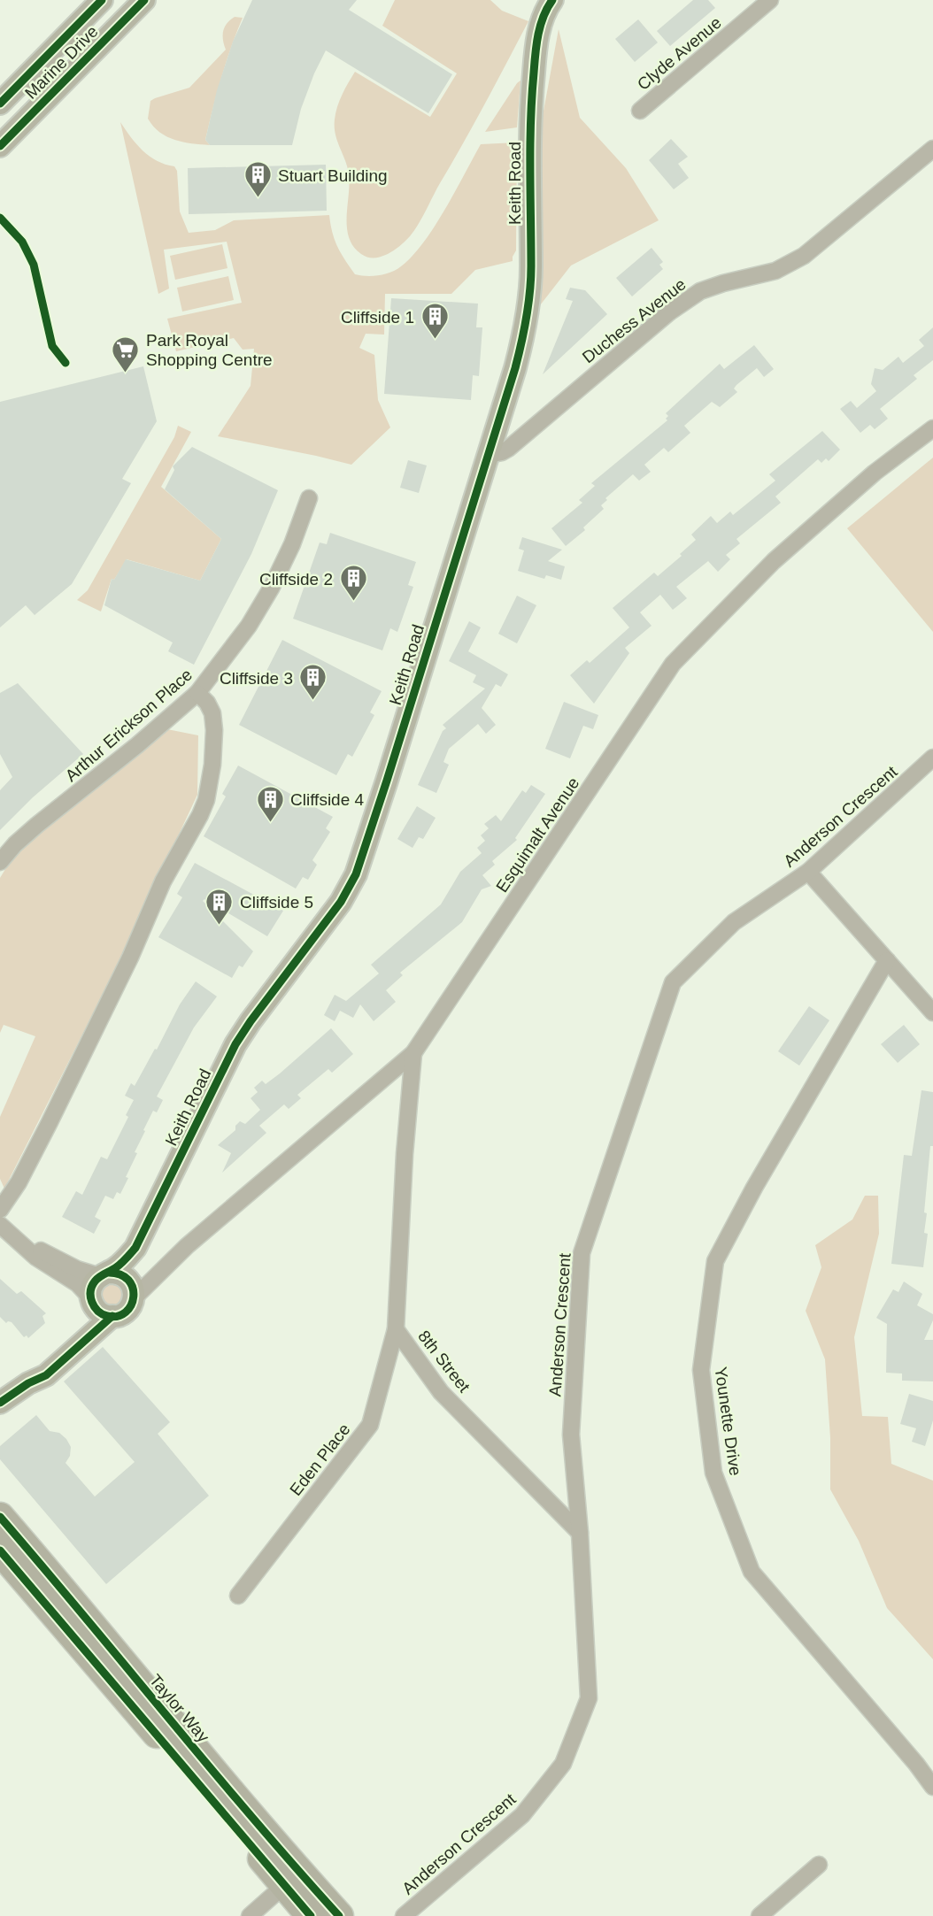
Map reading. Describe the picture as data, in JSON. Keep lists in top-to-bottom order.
{
  "streets": {
    "highway": ["Taylor Way"],
    "street": [
      "Clyde Avenue",
      "Marine Drive",
      "Keith Road",
      "Duchess Avenue",
      "Arthur Erickson Place",
      "Anderson Crescent",
      "Esquimalt Avenue",
      "8th Street",
      "Younette Drive",
      "Eden Place"
    ]
  },
  "crossings": [
    ["Keith Road", "Duchess Avenue"],
    ["Keith Road", "Esquimalt Avenue"],
    ["Anderson Crescent", "8th Street"],
    ["Esquimalt Avenue", "8th Street"],
    ["8th Street", "Eden Place"]
  ],
  "places": {
    "building": [
      "Stuart Building",
      "Cliffside 1",
      "Cliffside 2",
      "Cliffside 3",
      "Cliffside 4",
      "Cliffside 5"
    ],
    "supermarket": ["Park Royal Shopping Centre"]
  }
}
